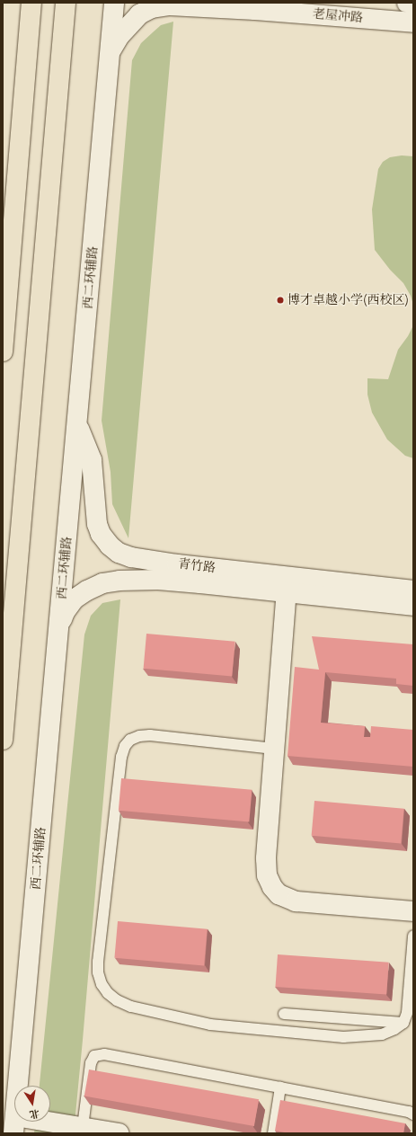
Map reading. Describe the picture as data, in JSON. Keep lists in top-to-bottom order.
{
  "streets": {
    "street": ["老屋冲路", "西二环辅路", "青竹路"]
  },
  "crossings": [
    ["老屋冲路", "西二环辅路"],
    ["西二环辅路", "青竹路"]
  ],
  "places": ["博才卓越小学(西校区)"],
  "north": "bottom"
}
